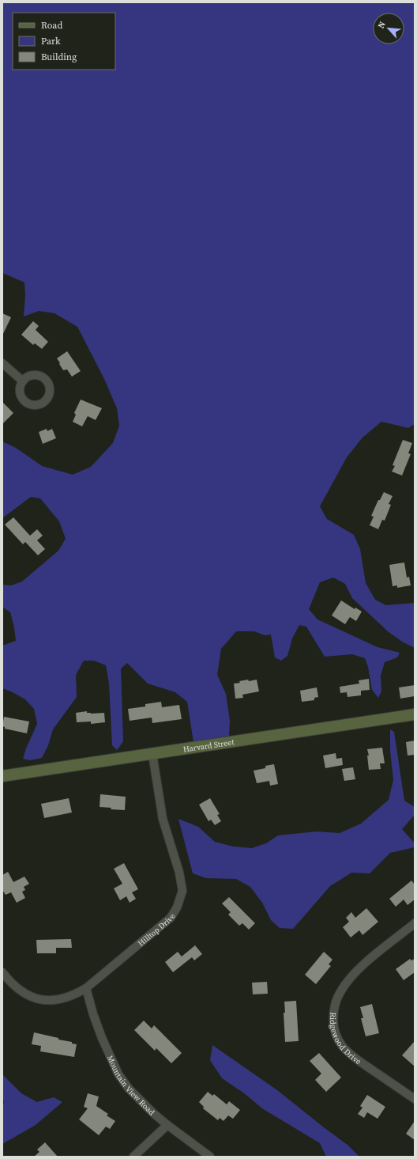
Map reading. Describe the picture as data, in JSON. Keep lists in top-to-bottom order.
{
  "streets": {
    "main road": ["Harvard Street"],
    "street": ["Hilltop Drive", "Ridgewood Drive", "Mountain View Road"]
  },
  "crossings": [
    ["Harvard Street", "Hilltop Drive"],
    ["Hilltop Drive", "Mountain View Road"]
  ],
  "legend": ["Road", "Park", "Building"],
  "north": "top left"
}
